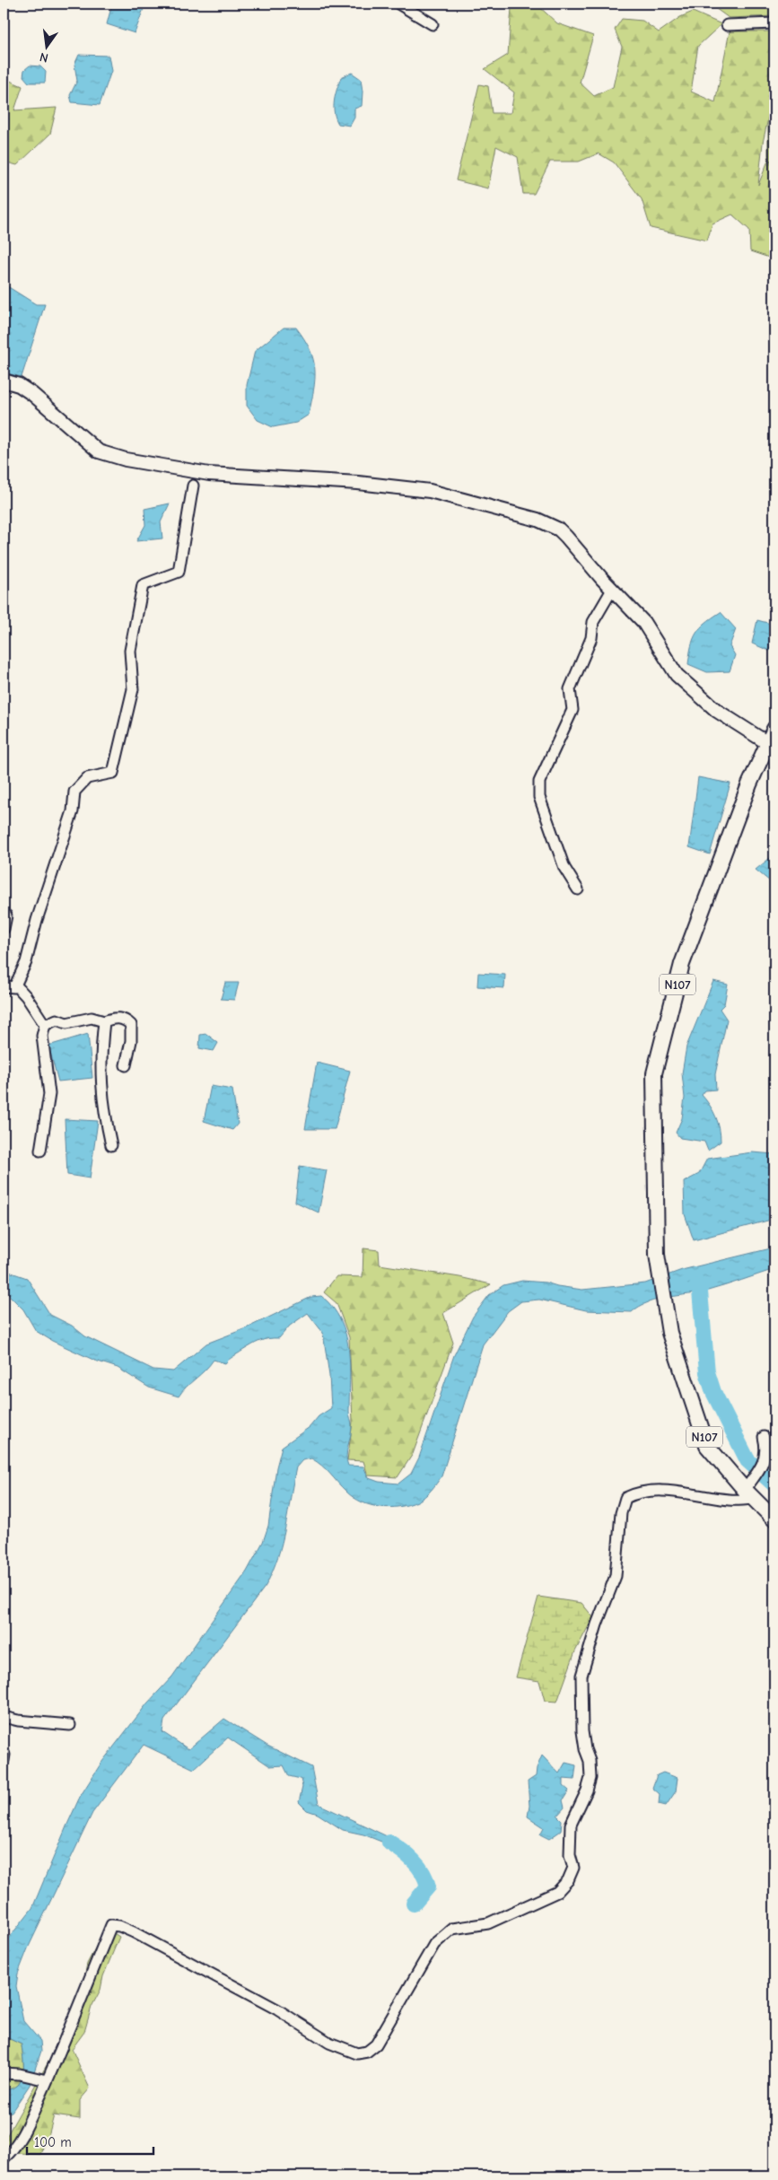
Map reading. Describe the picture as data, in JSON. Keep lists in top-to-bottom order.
{
  "streets": {
    "highway": ["N107"]
  },
  "scale_bar": "100 m",
  "north": "bottom"
}
